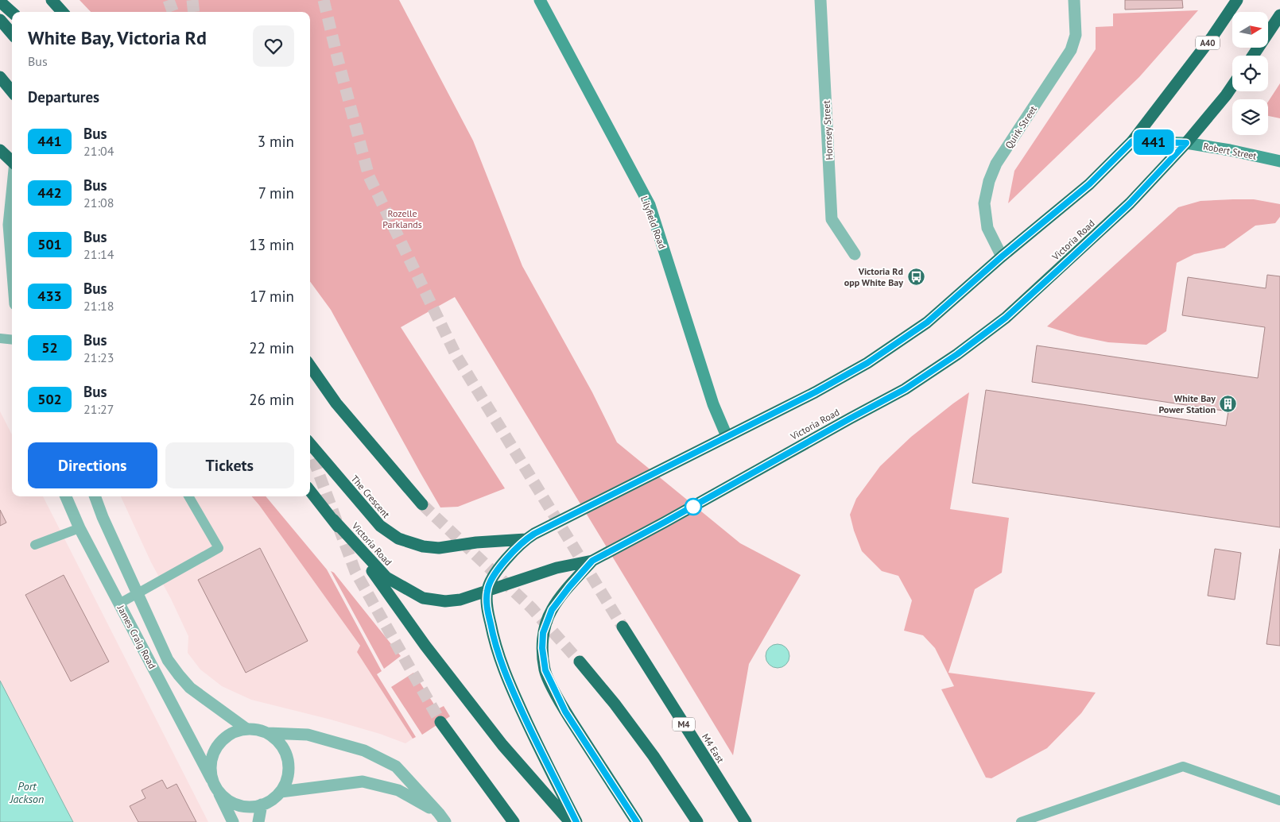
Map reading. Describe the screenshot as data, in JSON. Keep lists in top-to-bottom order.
{
  "streets": {
    "highway": [
      "A40",
      "Victoria Road",
      "The Crescent",
      "M4",
      "M4 East"
    ],
    "main road": ["Robert Street", "Lilyfield Road"],
    "street": ["Quirk Street", "Hornsey Street", "James Craig Road"]
  },
  "crossings": [
    ["A40", "Quirk Street"],
    ["A40", "Robert Street"],
    ["A40", "Lilyfield Road"],
    ["A40", "The Crescent"],
    ["Robert Street", "Victoria Road"]
  ],
  "water": ["Port Jackson"],
  "parks": ["Rozelle Parklands"],
  "places": {
    "bus stop": ["Victoria Rd opp White Bay"],
    "building": ["White Bay Power Station"]
  },
  "lines": ["bus line 441"],
  "north": "right",
  "page": {
    "on_map": "441",
    "heading": [
      ["White Bay, Victoria Rd", "Bus"],
      "Departures"
    ],
    "list": [
      {
        "mark": "441",
        "name": "Bus",
        "note": "21:04",
        "value": "3 min"
      },
      {
        "mark": "442",
        "name": "Bus",
        "note": "21:08",
        "value": "7 min"
      },
      {
        "mark": "501",
        "name": "Bus",
        "note": "21:14",
        "value": "13 min"
      },
      {
        "mark": "433",
        "name": "Bus",
        "note": "21:18",
        "value": "17 min"
      },
      {
        "mark": "52",
        "name": "Bus",
        "note": "21:23",
        "value": "22 min"
      },
      {
        "mark": "502",
        "name": "Bus",
        "note": "21:27",
        "value": "26 min"
      }
    ],
    "buttons": ["Directions", "Tickets"]
  }
}
